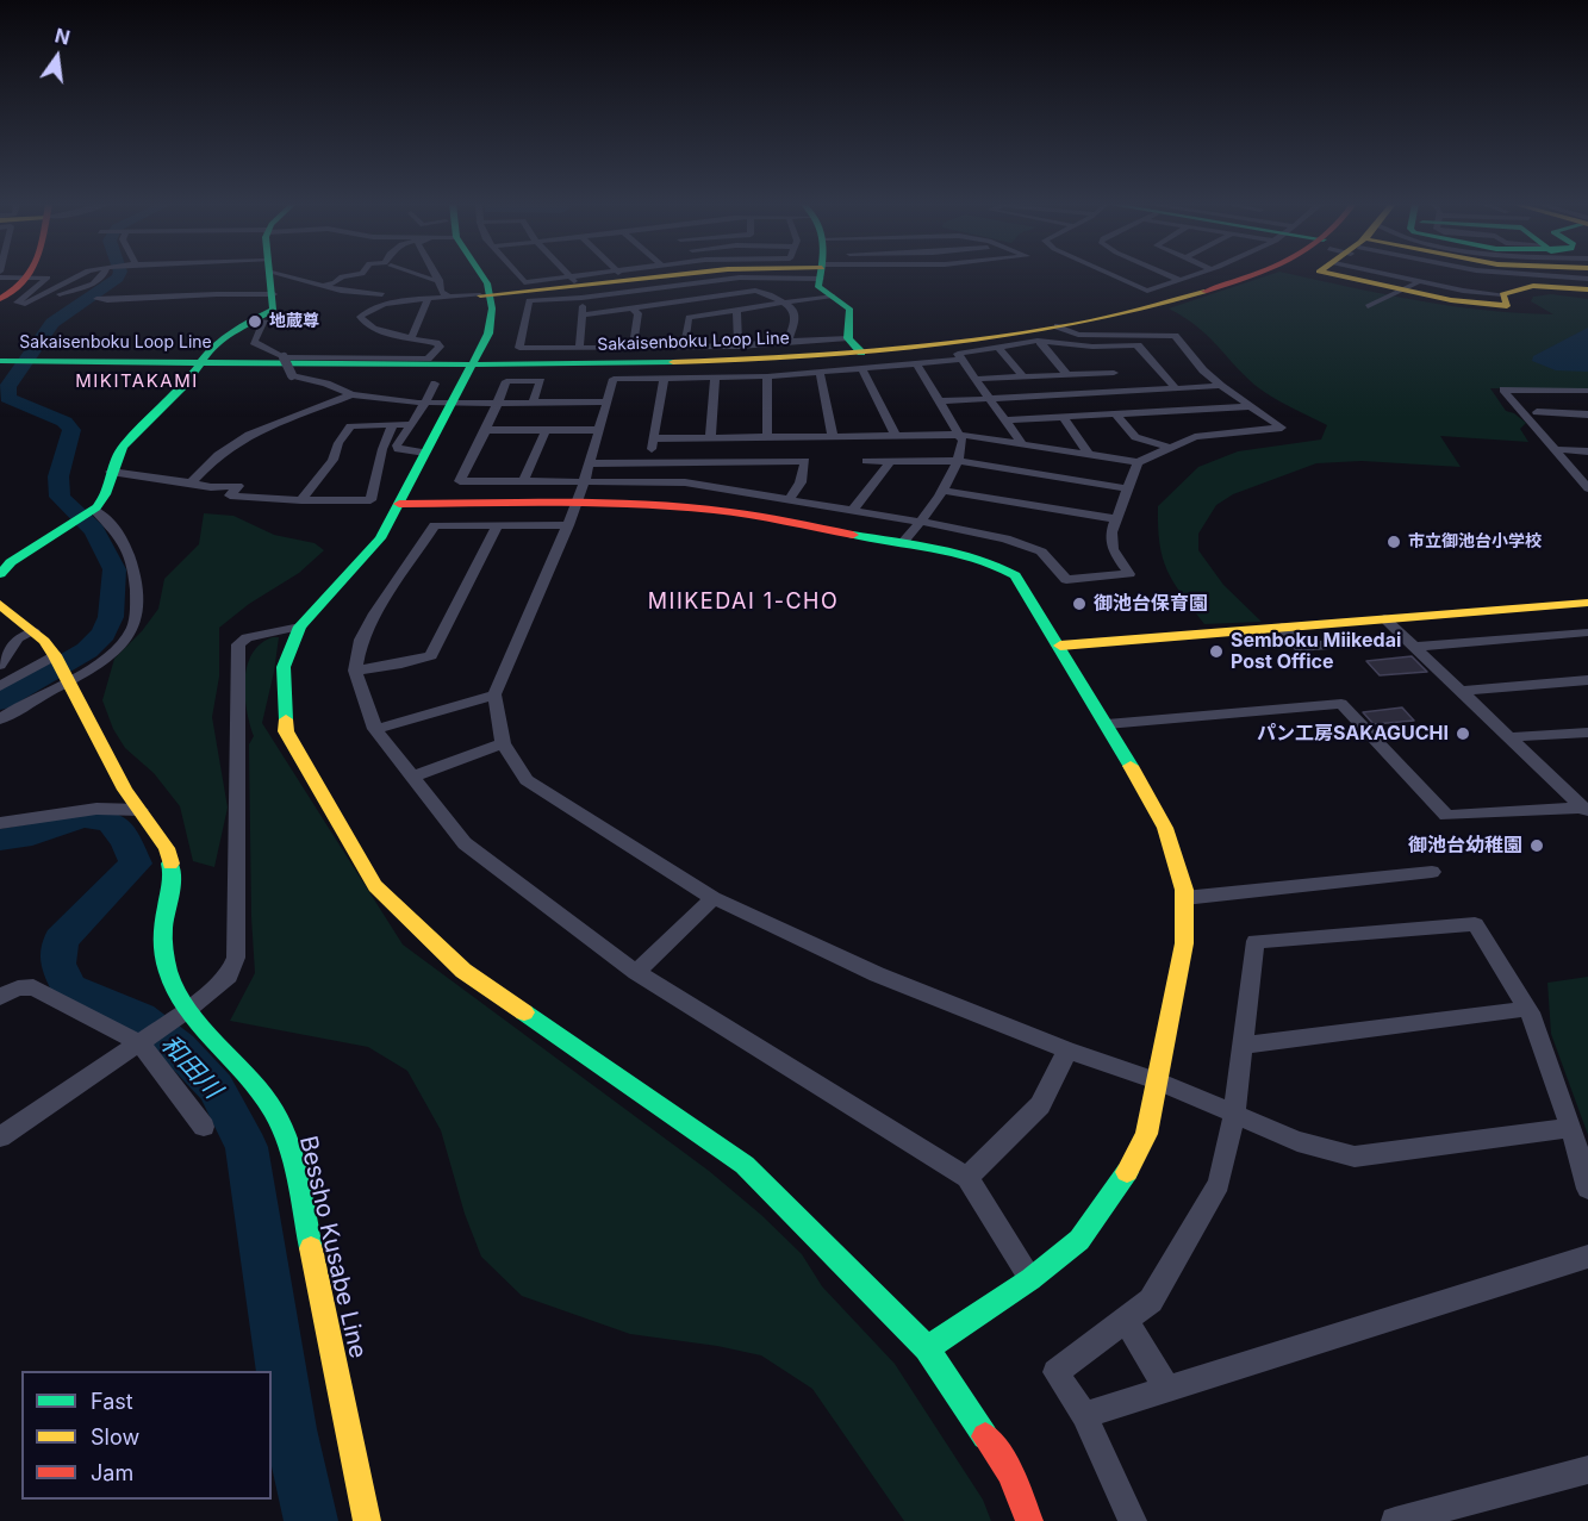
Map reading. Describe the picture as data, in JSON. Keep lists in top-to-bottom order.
{
  "streets": {
    "street": ["Sakaisenboku Loop Line", "Bessho Kusabe Line"]
  },
  "districts": ["MIKITAKAMI", "MIIKEDAI 1-CHO"],
  "water": ["和田川"],
  "places": [
    "地蔵尊",
    "市立御池台小学校",
    "御池台保育園",
    "Semboku Miikedai Post Office",
    "パン工房SAKAGUCHI",
    "御池台幼稚園"
  ],
  "legend": ["Fast", "Slow", "Jam"],
  "north": "top"
}
